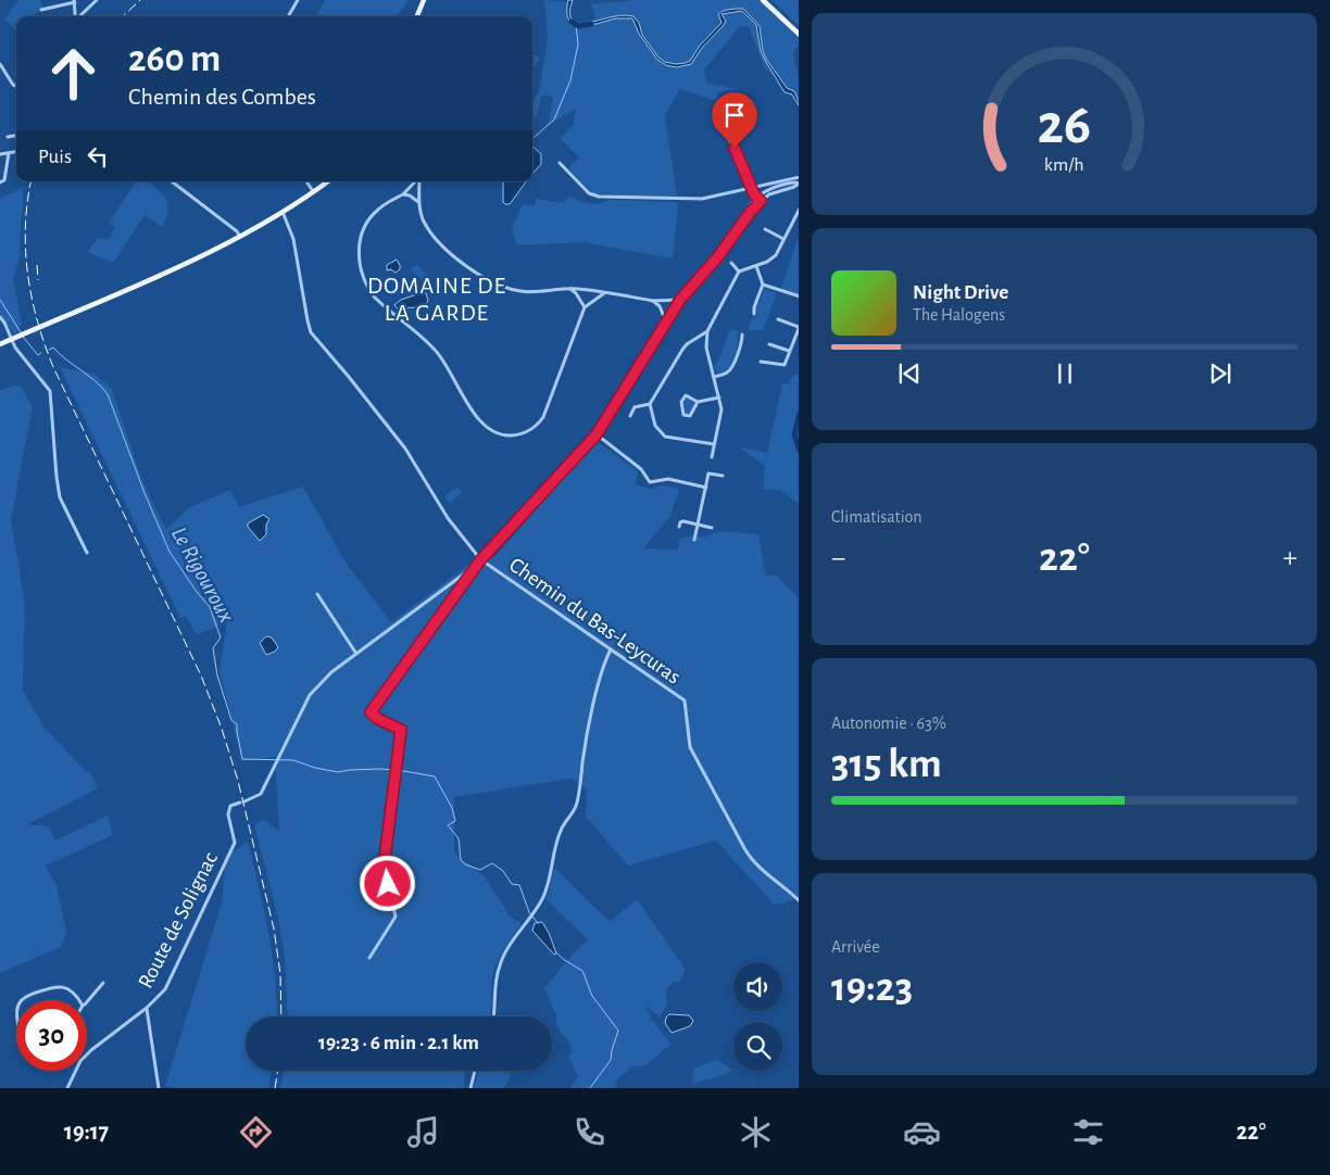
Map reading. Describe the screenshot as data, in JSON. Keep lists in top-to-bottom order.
{
  "streets": {
    "street": ["Chemin du Bas-Leycuras", "Route de Solignac"]
  },
  "districts": ["DOMAINE DE LA GARDE"],
  "water": ["Le Rigouroux"],
  "page": {
    "turn": ["260 m", "Chemin des Combes"],
    "then": "Puis",
    "song": ["Night Drive", "The Halogens"],
    "tile": [
      "Climatisation",
      ["Autonomie · 63%", "315 km"],
      ["Arrivée", "19:23"]
    ],
    "heat": ["−", "22°", "+"],
    "limit": "30",
    "trip": "19:23 · 6 min · 2.1 km",
    "tabs": ["19:17", "22°"],
    "gauge": ["26", "km/h"]
  }
}
